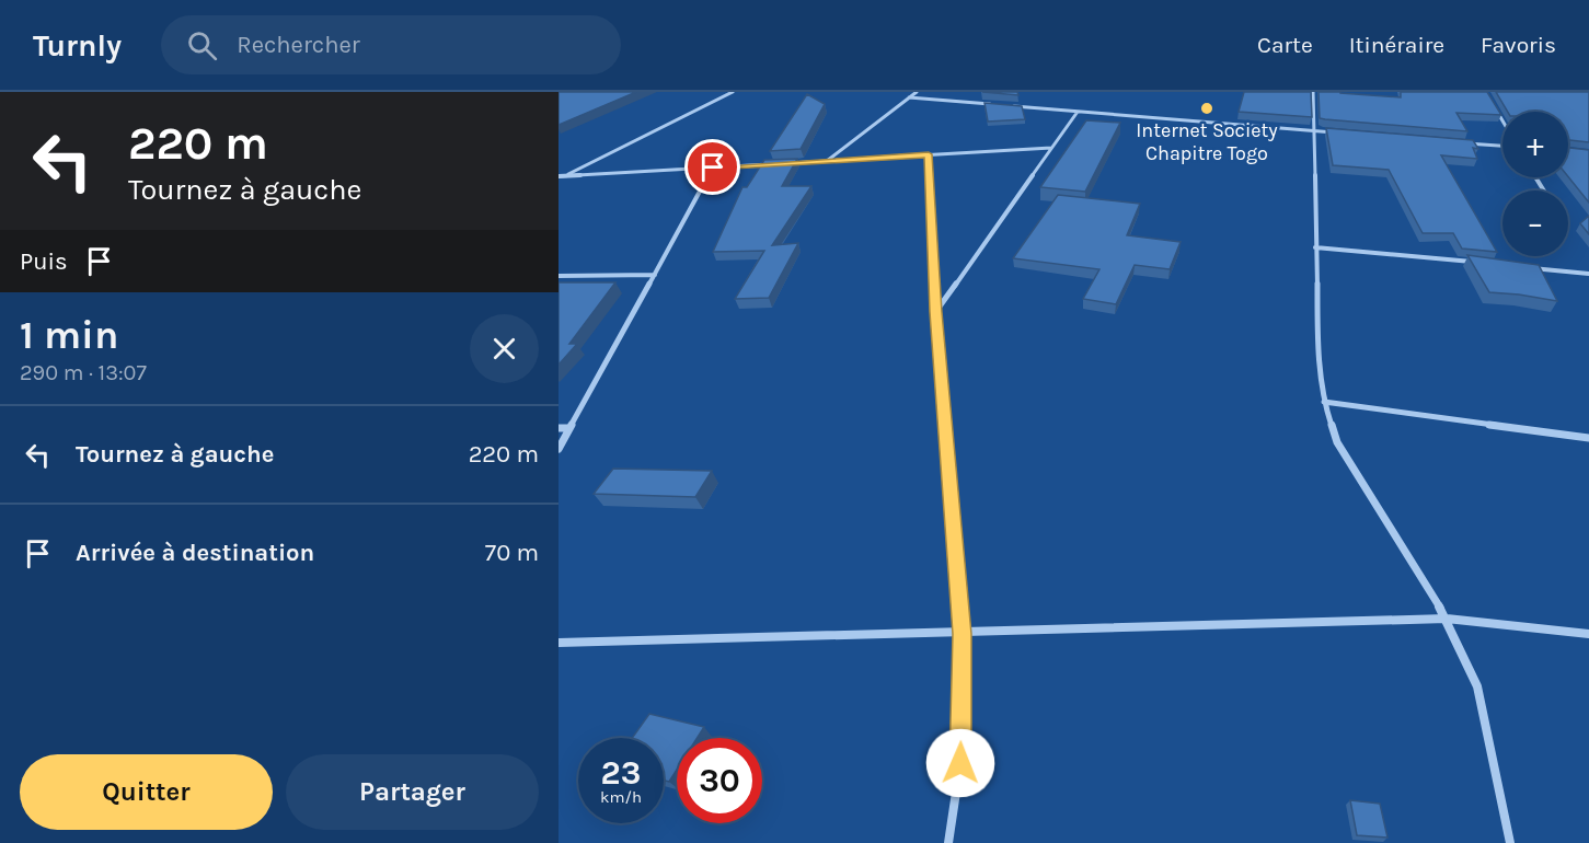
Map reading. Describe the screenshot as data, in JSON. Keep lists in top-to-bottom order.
{
  "places": ["Internet Society Chapitre Togo"],
  "page": {
    "header": "Turnly",
    "search": "Rechercher",
    "nav": ["Carte", "Itinéraire", "Favoris"],
    "turn": ["220 m", "Tournez à gauche"],
    "map_buttons": ["+", "−"],
    "then": "Puis",
    "heading": ["1 min", "290 m · 13:07"],
    "list": [
      {
        "name": "Tournez à gauche",
        "value": "220 m"
      },
      {
        "name": "Arrivée à destination",
        "value": "70 m"
      }
    ],
    "speed": "23 km/h",
    "limit": "30",
    "buttons": ["Quitter", "Partager"]
  }
}
